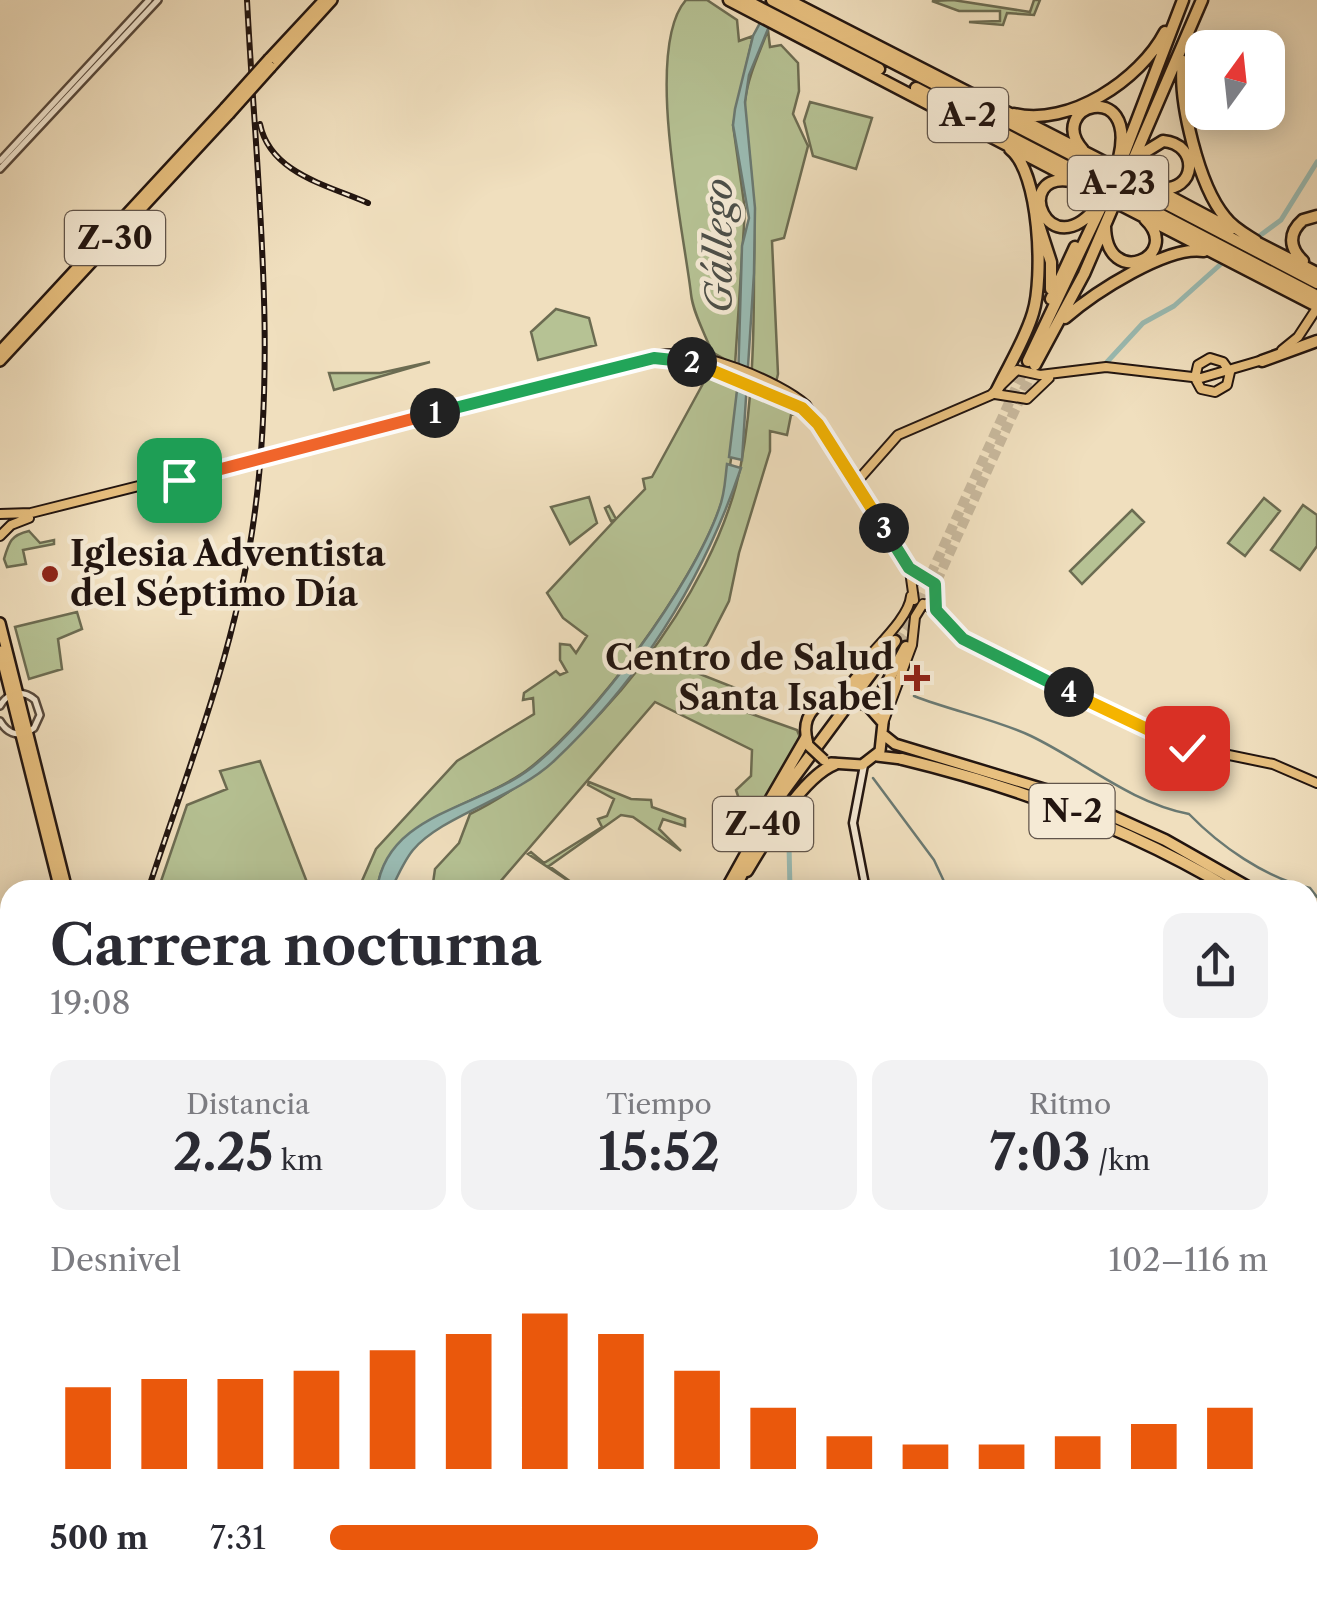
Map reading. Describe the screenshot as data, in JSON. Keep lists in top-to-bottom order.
{
  "streets": {
    "highway": [
      "A-2",
      "A-23",
      "Z-30",
      "N-2",
      "Z-40"
    ]
  },
  "water": ["Gállego"],
  "places": {
    "other": ["Iglesia Adventista del Séptimo Día"],
    "health": ["Centro de Salud Santa Isabel"]
  },
  "north": "top",
  "page": {
    "pins": [
      "2",
      "1",
      "3",
      "4"
    ],
    "heading": ["Carrera nocturna", "19:08"],
    "stats": [
      ["Distancia", "2.25 km"],
      ["Tiempo", "15:52"],
      ["Ritmo", "7:03 /km"]
    ],
    "chart": ["Desnivel", "102–116 m"],
    "list": [
      {
        "name": "500 m",
        "note": "7:31"
      }
    ]
  }
}
